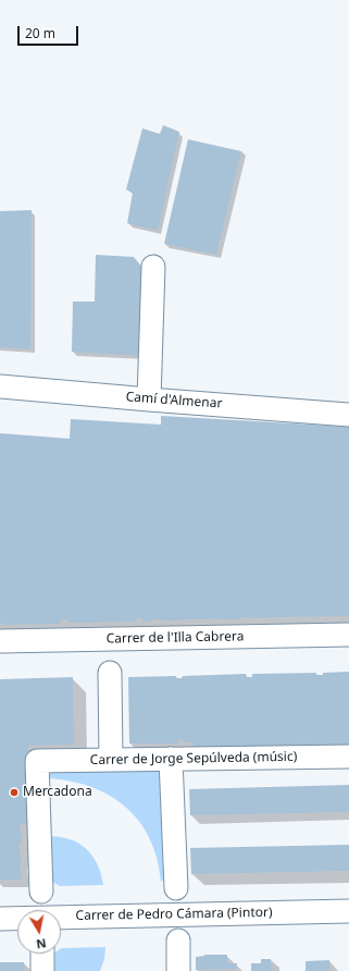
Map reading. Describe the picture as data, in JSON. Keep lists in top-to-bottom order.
{
  "streets": {
    "street": [
      "Camí d'Almenar",
      "Carrer de l'Illa Cabrera",
      "Carrer de Jorge Sepúlveda (músic)",
      "Carrer de Pedro Cámara (Pintor)"
    ]
  },
  "places": ["Mercadona"],
  "scale_bar": "20 m",
  "north": "bottom"
}
